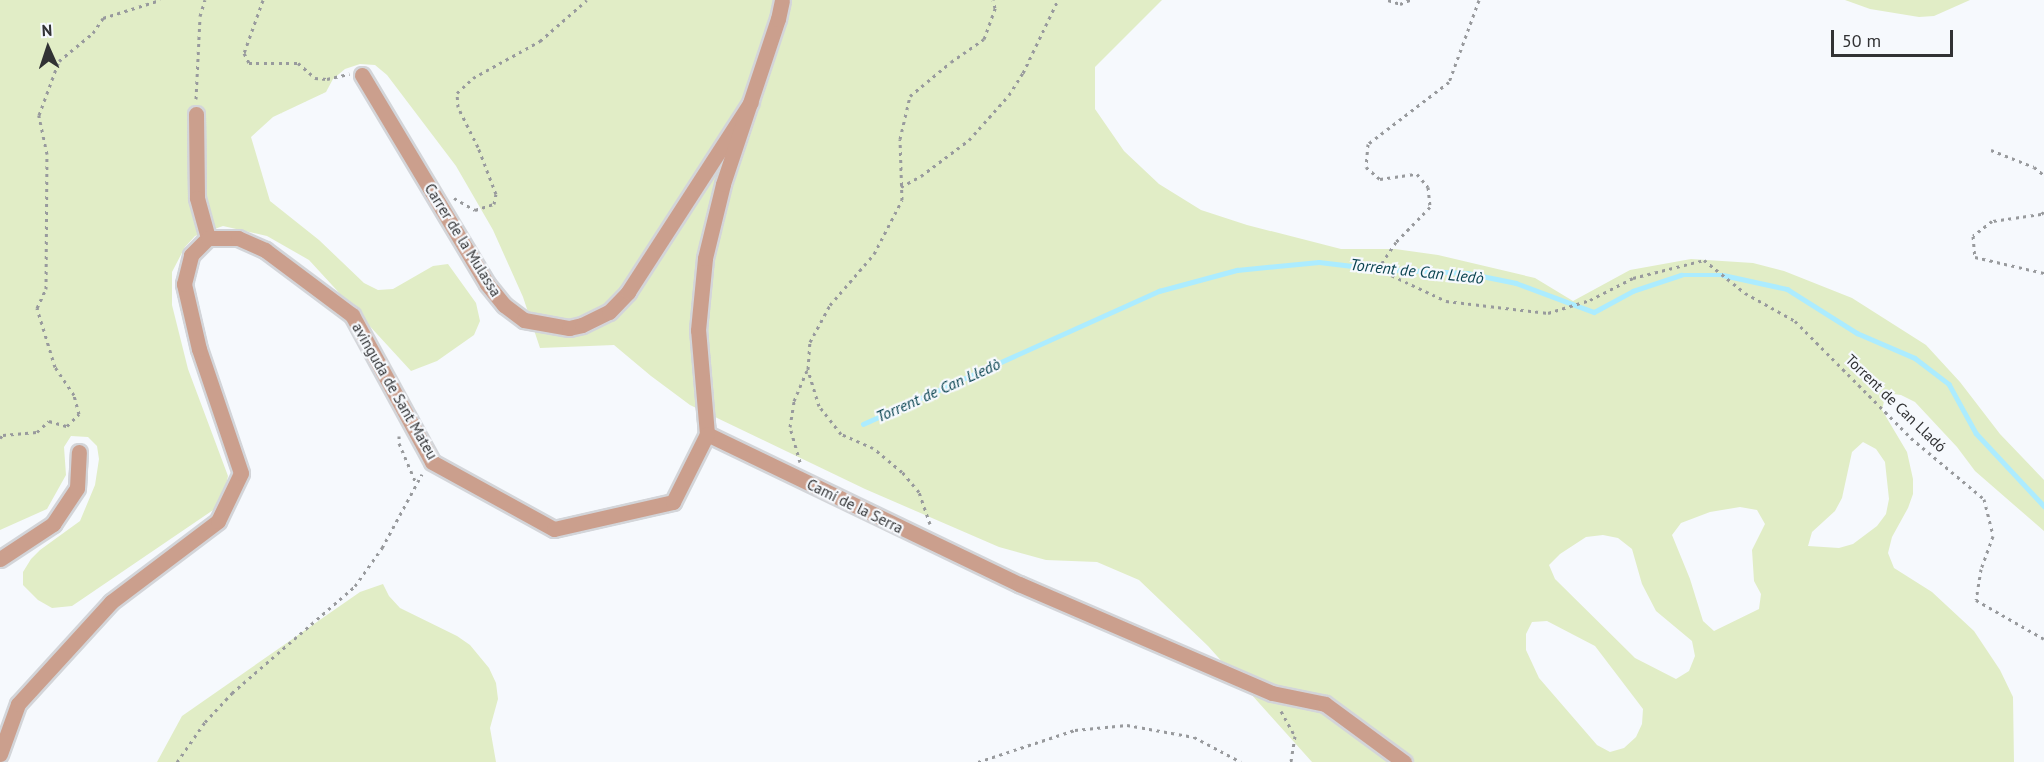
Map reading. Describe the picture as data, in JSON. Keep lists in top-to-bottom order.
{
  "streets": {
    "street": ["Carrer de la Mulassa", "avinguda de Sant Mateu", "Camí de la Serra"],
    "path": ["Torrent de Can Lladó"]
  },
  "crossings": [
    ["avinguda de Sant Mateu", "Camí de la Serra"]
  ],
  "water": ["Torrent de Can Lledò"],
  "scale_bar": "50 m",
  "north": "top"
}
